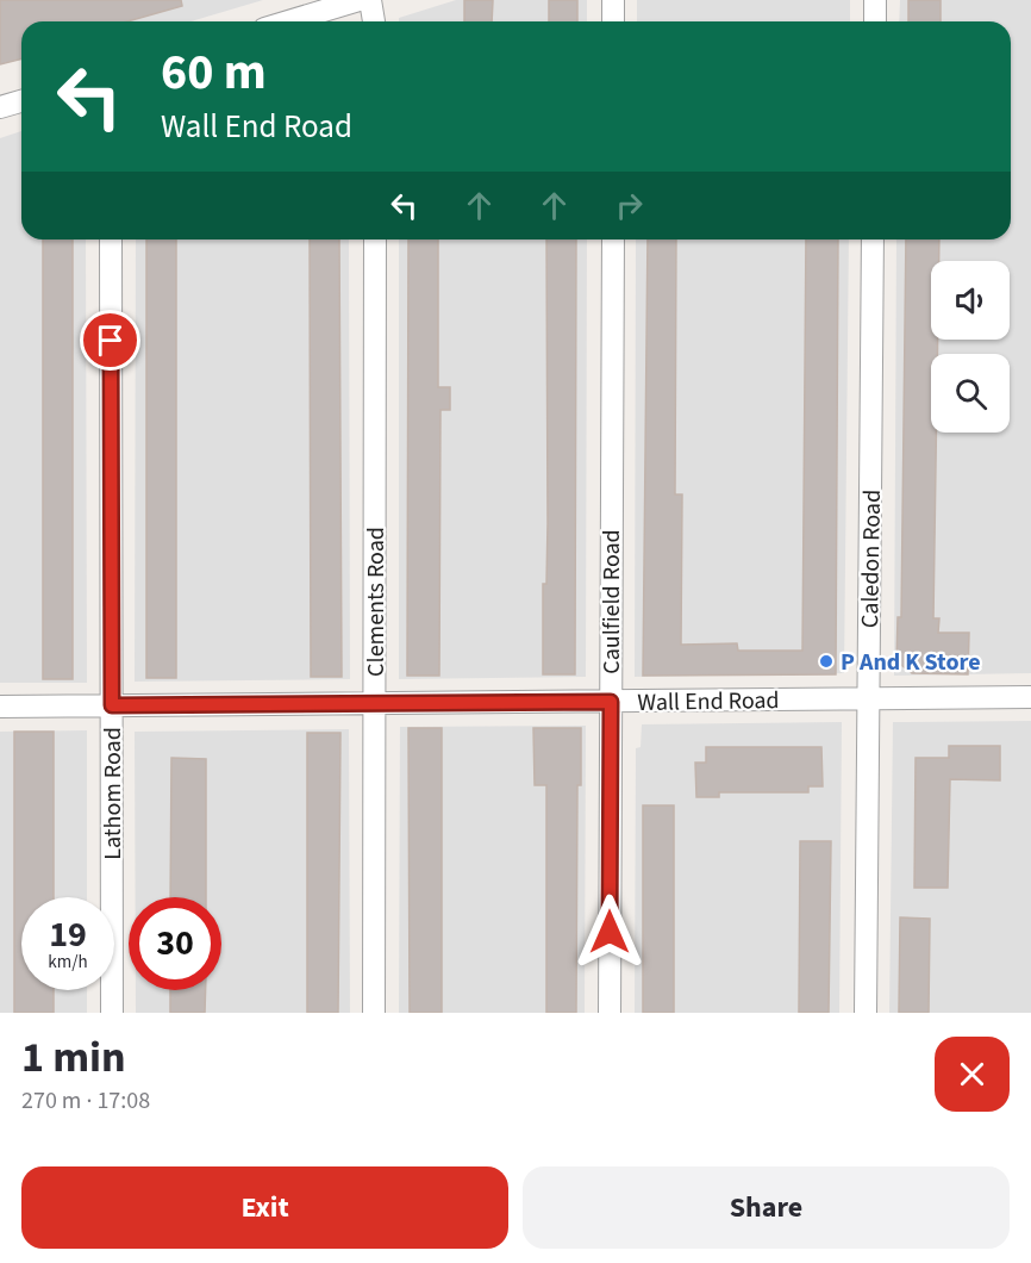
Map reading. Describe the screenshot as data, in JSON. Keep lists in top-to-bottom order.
{
  "streets": {
    "street": [
      "Caledon Road",
      "Clements Road",
      "Caulfield Road",
      "Wall End Road",
      "Lathom Road"
    ]
  },
  "crossings": [
    ["Caledon Road", "Wall End Road"],
    ["Clements Road", "Wall End Road"],
    ["Caulfield Road", "Wall End Road"],
    ["Wall End Road", "Lathom Road"]
  ],
  "places": ["P And K Store"],
  "page": {
    "turn": ["60 m", "Wall End Road"],
    "speed": "19 km/h",
    "limit": "30",
    "heading": ["1 min", "270 m · 17:08"],
    "buttons": ["Exit", "Share"]
  }
}
